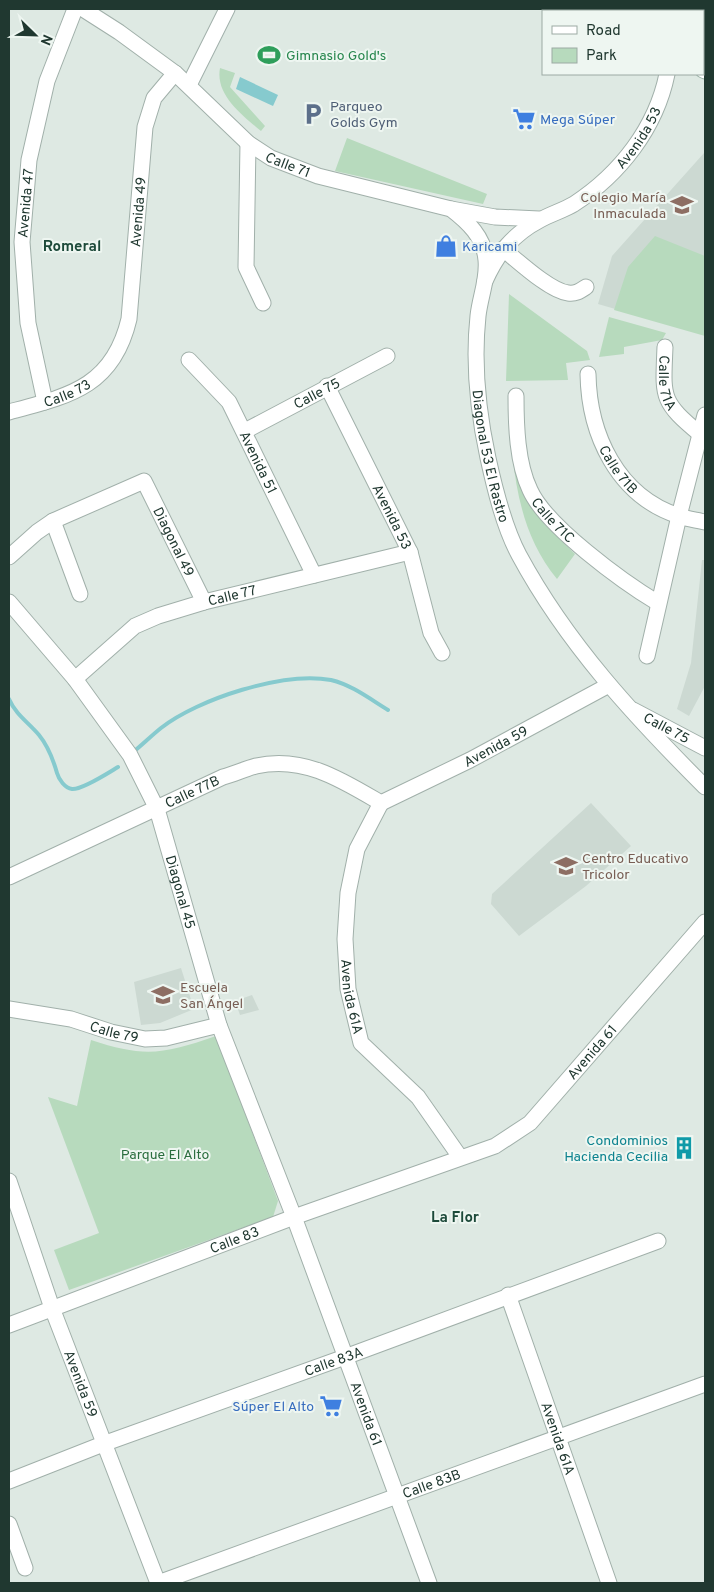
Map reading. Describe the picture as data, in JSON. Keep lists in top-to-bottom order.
{
  "streets": {
    "street": [
      "Avenida 53",
      "Calle 71",
      "Avenida 47",
      "Avenida 49",
      "Calle 71A",
      "Calle 73",
      "Calle 75",
      "Diagonal 53 El Rastro",
      "Avenida 51",
      "Calle 71B",
      "Calle 71C",
      "Diagonal 49",
      "Calle 77",
      "Avenida 59",
      "Calle 77B",
      "Diagonal 45",
      "Avenida 61A",
      "Calle 79",
      "Avenida 61",
      "Calle 83",
      "Calle 83A",
      "Calle 83B"
    ]
  },
  "crossings": [
    ["Avenida 53", "Calle 71"],
    ["Avenida 53", "Calle 75"],
    ["Avenida 53", "Diagonal 53 El Rastro"],
    ["Avenida 53", "Calle 77"],
    ["Calle 71", "Avenida 49"],
    ["Calle 71", "Diagonal 53 El Rastro"],
    ["Avenida 47", "Calle 73"],
    ["Avenida 49", "Calle 73"],
    ["Calle 75", "Diagonal 53 El Rastro"],
    ["Calle 75", "Avenida 51"],
    ["Diagonal 53 El Rastro", "Avenida 59"],
    ["Avenida 51", "Calle 77"],
    ["Diagonal 49", "Calle 77"],
    ["Calle 77", "Diagonal 45"],
    ["Avenida 59", "Calle 77B"],
    ["Avenida 59", "Avenida 61A"],
    ["Avenida 59", "Calle 83"],
    ["Avenida 59", "Calle 83A"],
    ["Avenida 59", "Calle 83B"],
    ["Calle 77B", "Diagonal 45"],
    ["Calle 77B", "Avenida 61A"],
    ["Diagonal 45", "Calle 79"],
    ["Diagonal 45", "Avenida 61"],
    ["Diagonal 45", "Calle 83"],
    ["Avenida 61A", "Avenida 61"],
    ["Avenida 61A", "Calle 83"],
    ["Avenida 61A", "Calle 83A"],
    ["Avenida 61A", "Calle 83B"],
    ["Avenida 61", "Calle 83"],
    ["Avenida 61", "Calle 83A"],
    ["Avenida 61", "Calle 83B"]
  ],
  "districts": ["Romeral", "La Flor"],
  "parks": ["Parque El Alto"],
  "places": {
    "sports": ["Gimnasio Gold's"],
    "parking": ["Parqueo Golds Gym"],
    "supermarket": ["Mega Súper", "Súper El Alto"],
    "school or university": ["Colegio María Inmaculada", "Centro Educativo Tricolor", "Escuela San Ángel"],
    "shop": ["Karicami"],
    "building": ["Condominios Hacienda Cecilia"]
  },
  "legend": ["Road", "Park"],
  "north": "bottom right"
}
